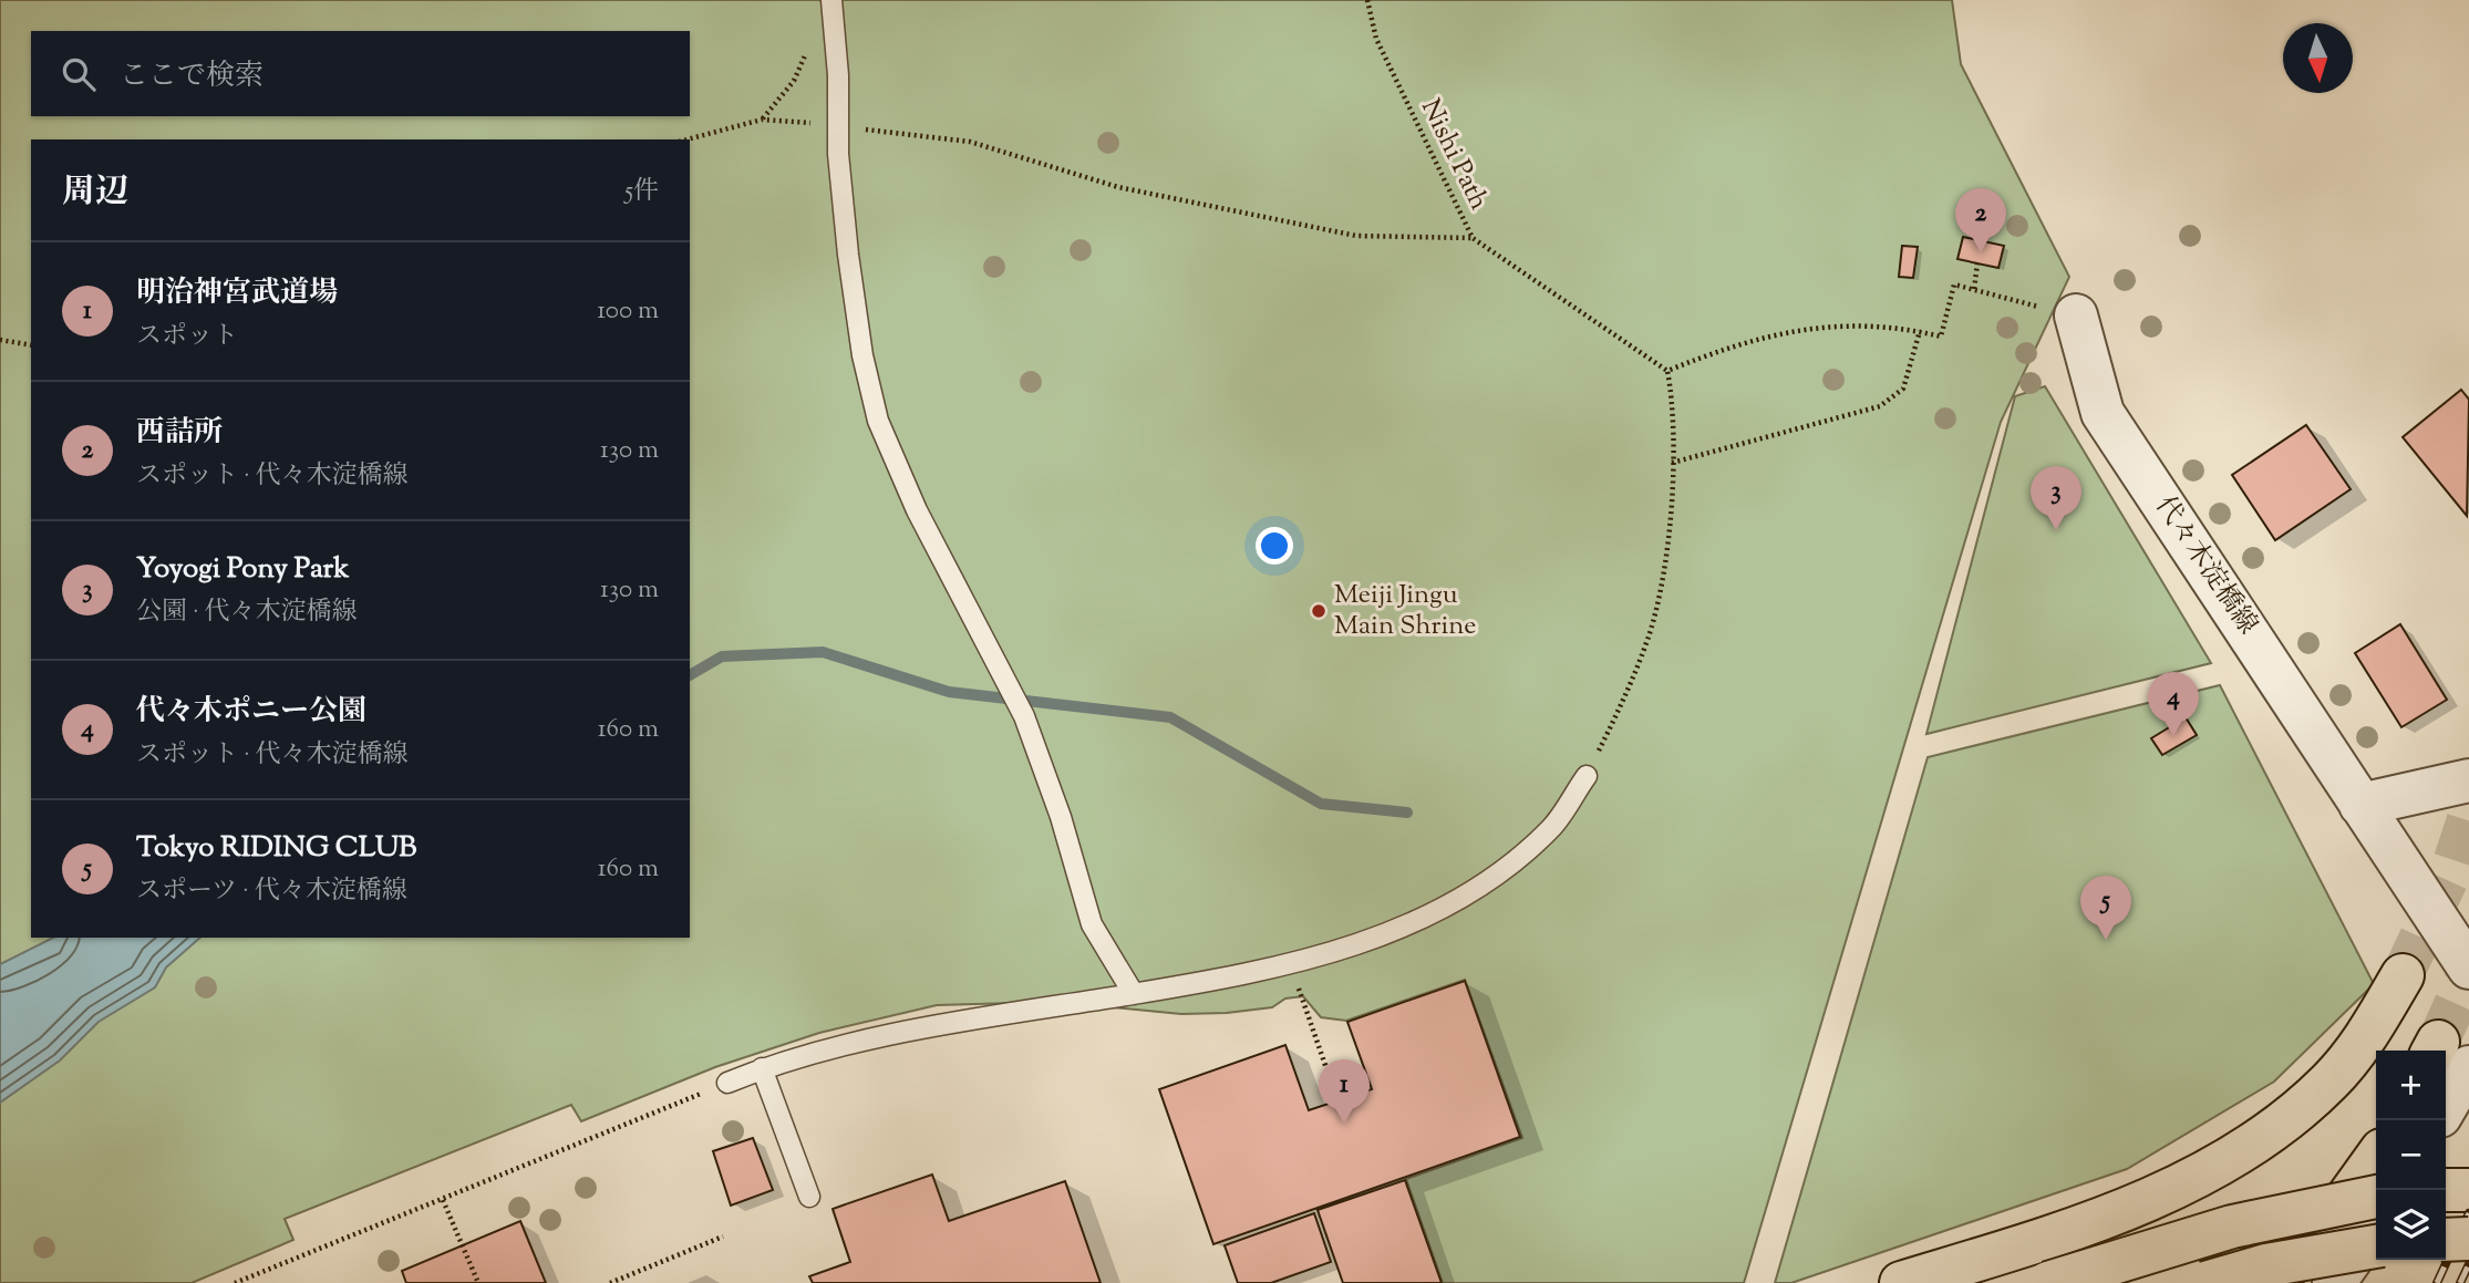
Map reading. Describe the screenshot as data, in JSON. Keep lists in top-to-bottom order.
{
  "streets": {
    "street": ["代々木淀橋線"],
    "path": ["Nishi Path"]
  },
  "places": ["Meiji Jingu Main Shrine"],
  "north": "bottom",
  "page": {
    "search": "ここで検索",
    "heading": ["周辺", "5件"],
    "pins": [
      "2",
      "3",
      "4",
      "5",
      "1"
    ],
    "list": [
      {
        "mark": "1",
        "name": "明治神宮武道場",
        "note": "スポット",
        "value": "100 m"
      },
      {
        "mark": "2",
        "name": "西詰所",
        "note": "スポット · 代々木淀橋線",
        "value": "130 m"
      },
      {
        "mark": "3",
        "name": "Yoyogi Pony Park",
        "note": "公園 · 代々木淀橋線",
        "value": "130 m"
      },
      {
        "mark": "4",
        "name": "代々木ポニー公園",
        "note": "スポット · 代々木淀橋線",
        "value": "160 m"
      },
      {
        "mark": "5",
        "name": "Tokyo RIDING CLUB",
        "note": "スポーツ · 代々木淀橋線",
        "value": "160 m"
      }
    ],
    "map_buttons": ["+", "−"]
  }
}
